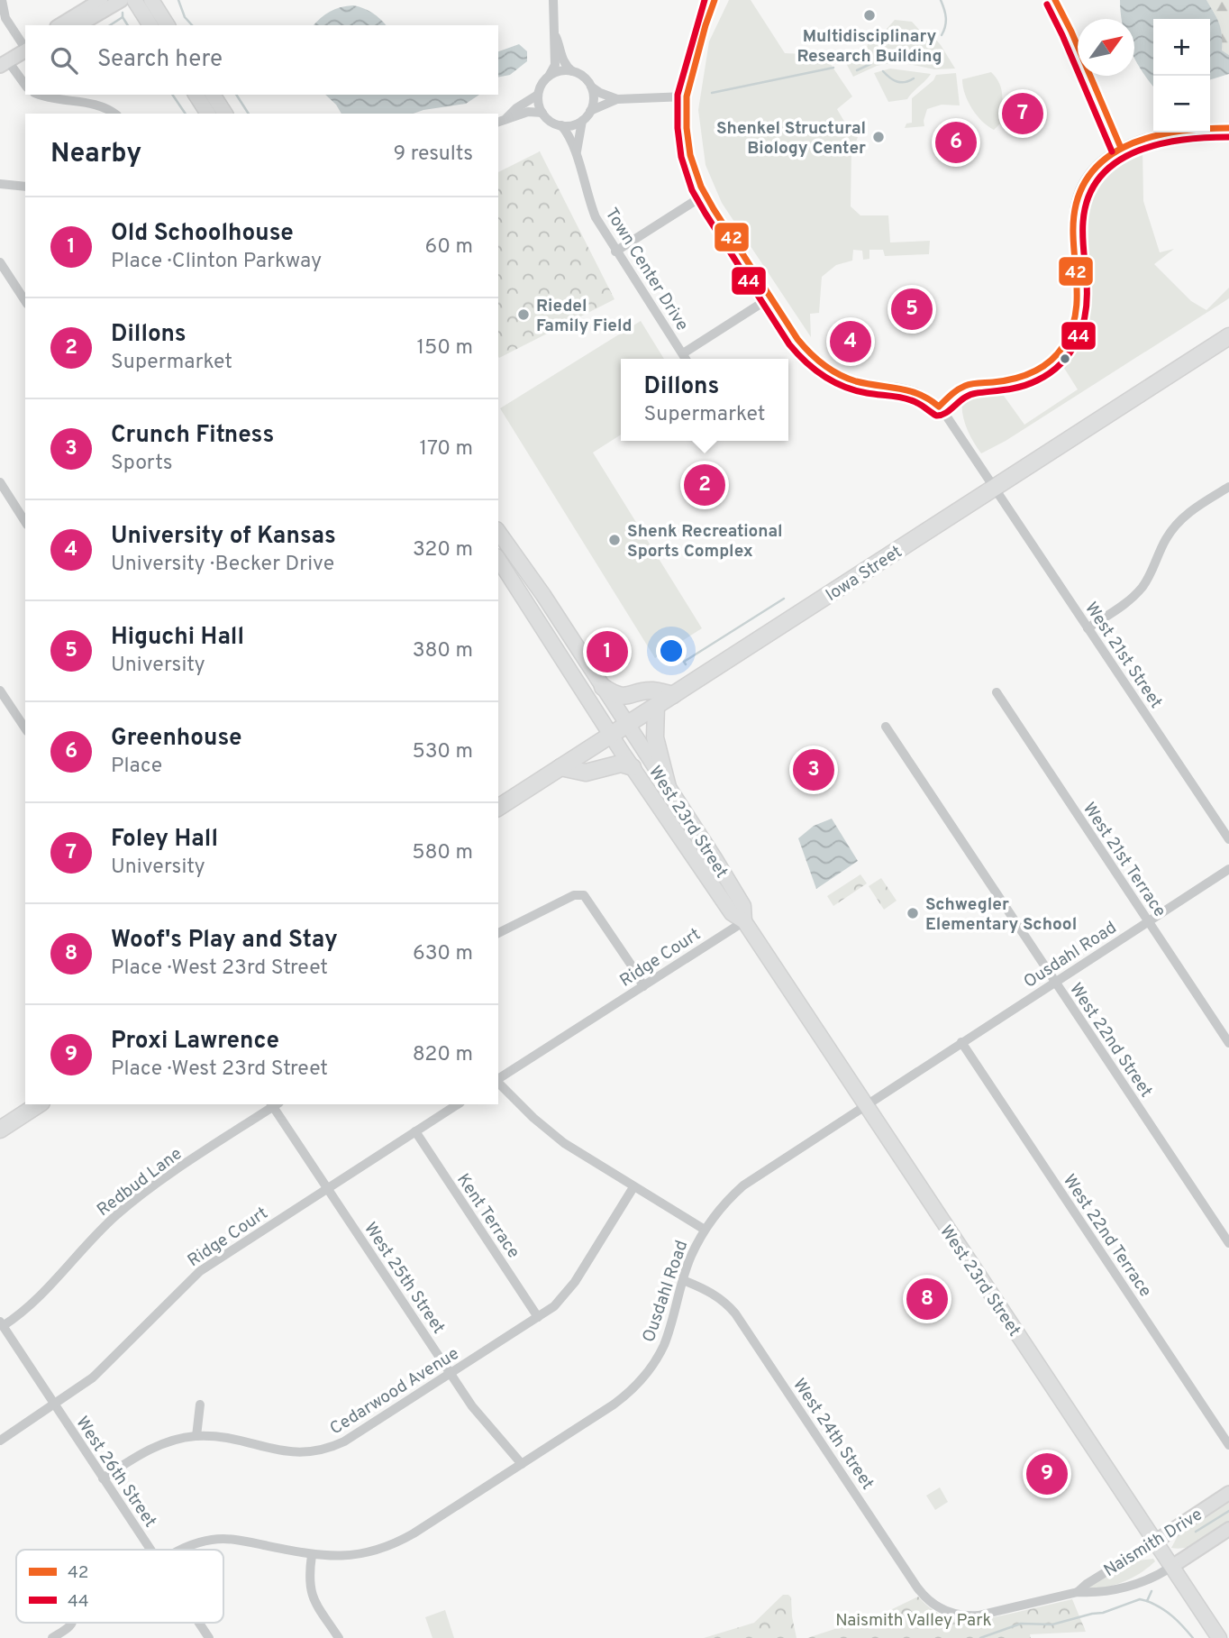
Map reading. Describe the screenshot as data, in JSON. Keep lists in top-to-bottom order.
{
  "streets": {
    "highway": ["Iowa Street"],
    "main road": ["West 23rd Street"],
    "street": [
      "Town Center Drive",
      "West 21st Street",
      "West 21st Terrace",
      "Ousdahl Road",
      "Ridge Court",
      "West 22nd Street",
      "Redbud Lane",
      "Kent Terrace",
      "West 22nd Terrace",
      "West 25th Street",
      "Cedarwood Avenue",
      "West 24th Street",
      "West 26th Street",
      "Naismith Drive"
    ]
  },
  "crossings": [
    ["Iowa Street", "West 21st Street"],
    ["Iowa Street", "West 23rd Street"],
    ["West 23rd Street", "Ousdahl Road"],
    ["West 23rd Street", "Ridge Court"],
    ["West 23rd Street", "Naismith Drive"],
    ["West 21st Terrace", "Ousdahl Road"],
    ["Ousdahl Road", "West 22nd Street"],
    ["Ousdahl Road", "West 22nd Terrace"],
    ["Ousdahl Road", "West 25th Street"],
    ["Ousdahl Road", "West 24th Street"],
    ["Ridge Court", "Kent Terrace"],
    ["Ridge Court", "West 25th Street"],
    ["Ridge Court", "West 26th Street"],
    ["Redbud Lane", "West 25th Street"],
    ["Redbud Lane", "West 26th Street"],
    ["Kent Terrace", "Cedarwood Avenue"],
    ["West 25th Street", "Cedarwood Avenue"],
    ["Cedarwood Avenue", "West 26th Street"],
    ["West 24th Street", "Naismith Drive"]
  ],
  "parks": ["Naismith Valley Park"],
  "places": [
    "Multidisciplinary Research Building",
    "Shenkel Structural Biology Center",
    "Riedel Family Field",
    "Shenk Recreational Sports Complex",
    "Schwegler Elementary School"
  ],
  "lines": ["transit line 42", "transit line 44"],
  "legend": ["42", "44"],
  "north": "top right",
  "page": {
    "map_buttons": ["+", "−"],
    "search": "Search here",
    "pins": [
      "7",
      "6",
      "5",
      "4",
      "2",
      "1",
      "3",
      "8",
      "9"
    ],
    "heading": ["Nearby", "9 results"],
    "list": [
      {
        "mark": "1",
        "name": "Old Schoolhouse",
        "note": "Place · Clinton Parkway",
        "value": "60 m"
      },
      {
        "mark": "2",
        "name": "Dillons",
        "note": "Supermarket",
        "value": "150 m"
      },
      {
        "mark": "3",
        "name": "Crunch Fitness",
        "note": "Sports",
        "value": "170 m"
      },
      {
        "mark": "4",
        "name": "University of Kansas",
        "note": "University · Becker Drive",
        "value": "320 m"
      },
      {
        "mark": "5",
        "name": "Higuchi Hall",
        "note": "University",
        "value": "380 m"
      },
      {
        "mark": "6",
        "name": "Greenhouse",
        "note": "Place",
        "value": "530 m"
      },
      {
        "mark": "7",
        "name": "Foley Hall",
        "note": "University",
        "value": "580 m"
      },
      {
        "mark": "8",
        "name": "Woof's Play and Stay",
        "note": "Place · West 23rd Street",
        "value": "630 m"
      },
      {
        "mark": "9",
        "name": "Proxi Lawrence",
        "note": "Place · West 23rd Street",
        "value": "820 m"
      }
    ],
    "popup": ["Dillons", "Supermarket"]
  }
}
